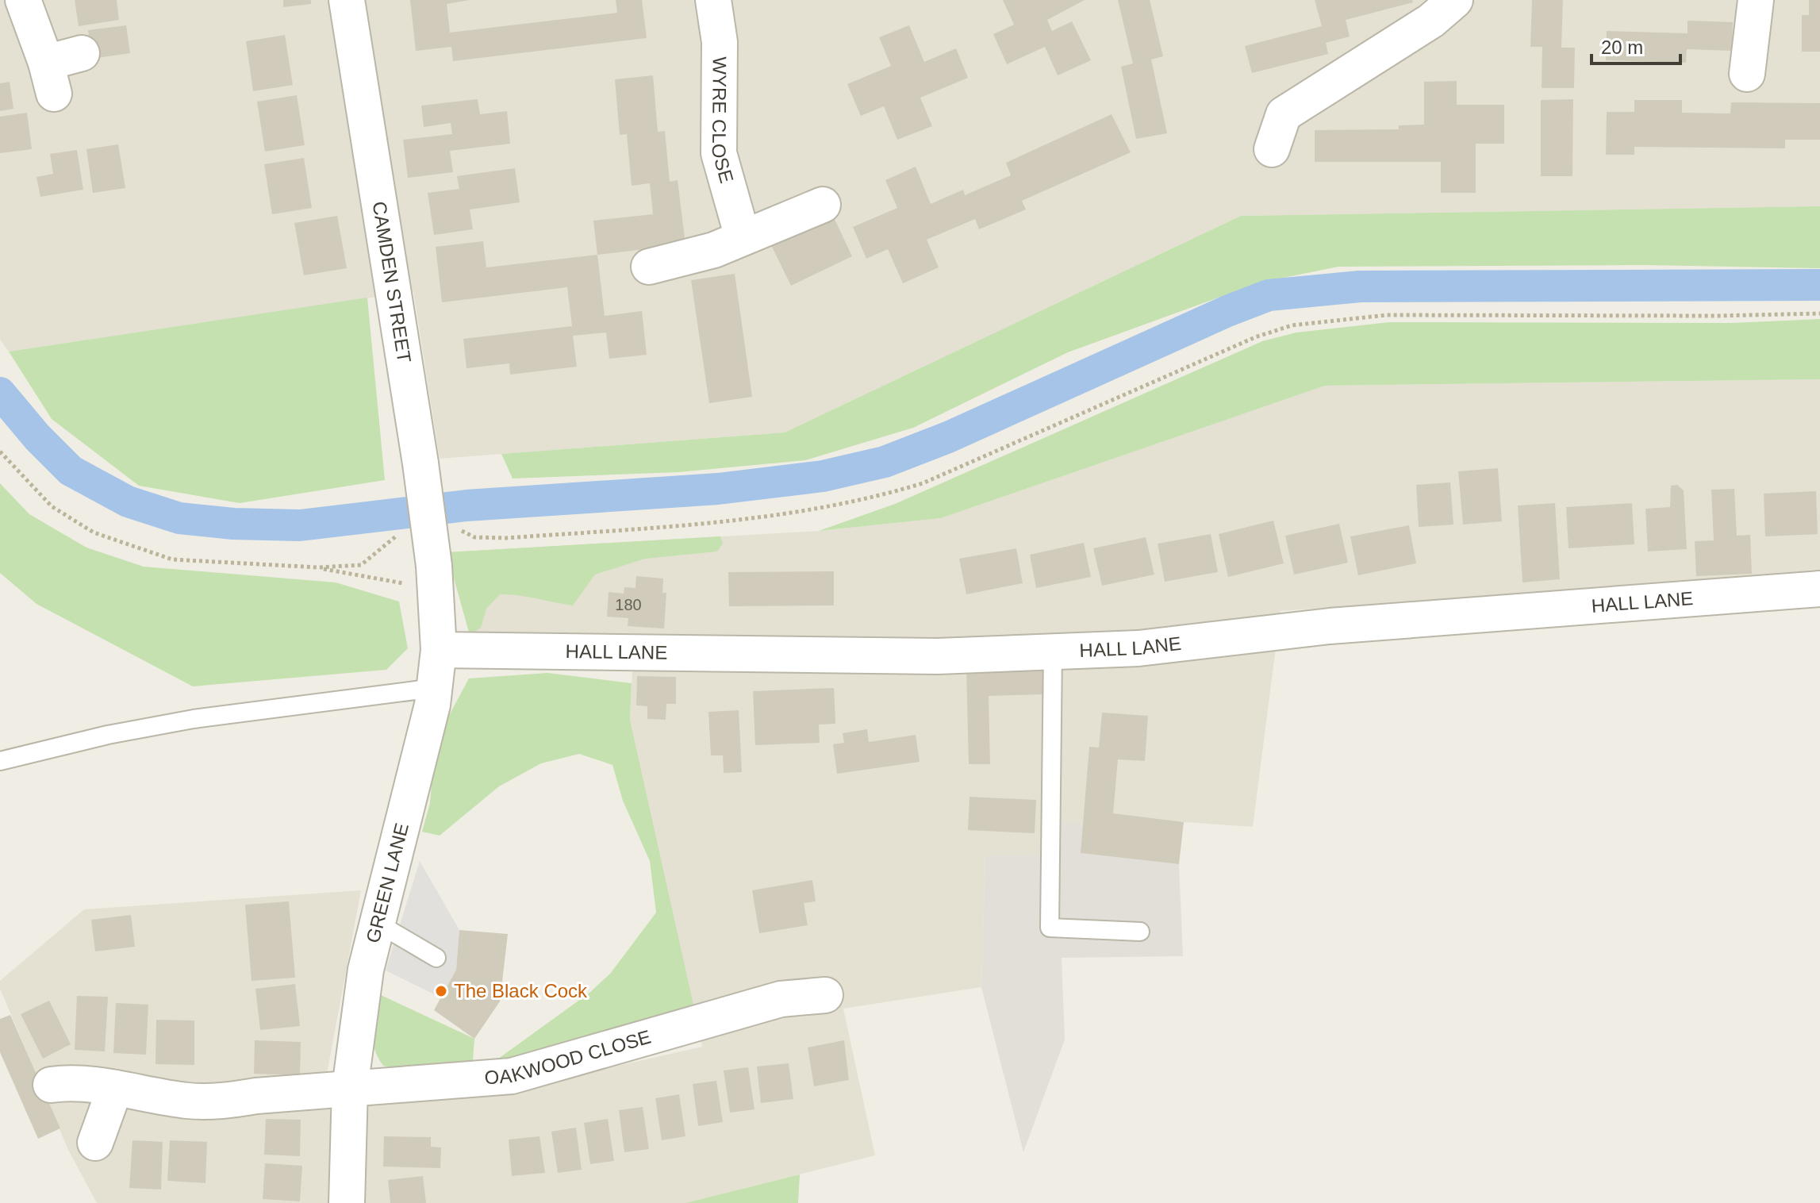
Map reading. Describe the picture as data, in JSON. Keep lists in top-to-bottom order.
{
  "streets": {
    "street": [
      "WYRE CLOSE",
      "CAMDEN STREET",
      "HALL LANE",
      "GREEN LANE",
      "OAKWOOD CLOSE"
    ]
  },
  "crossings": [
    ["CAMDEN STREET", "GREEN LANE"],
    ["HALL LANE", "GREEN LANE"],
    ["GREEN LANE", "OAKWOOD CLOSE"]
  ],
  "places": ["The Black Cock"],
  "house_numbers": ["180"],
  "scale_bar": "20 m"
}
